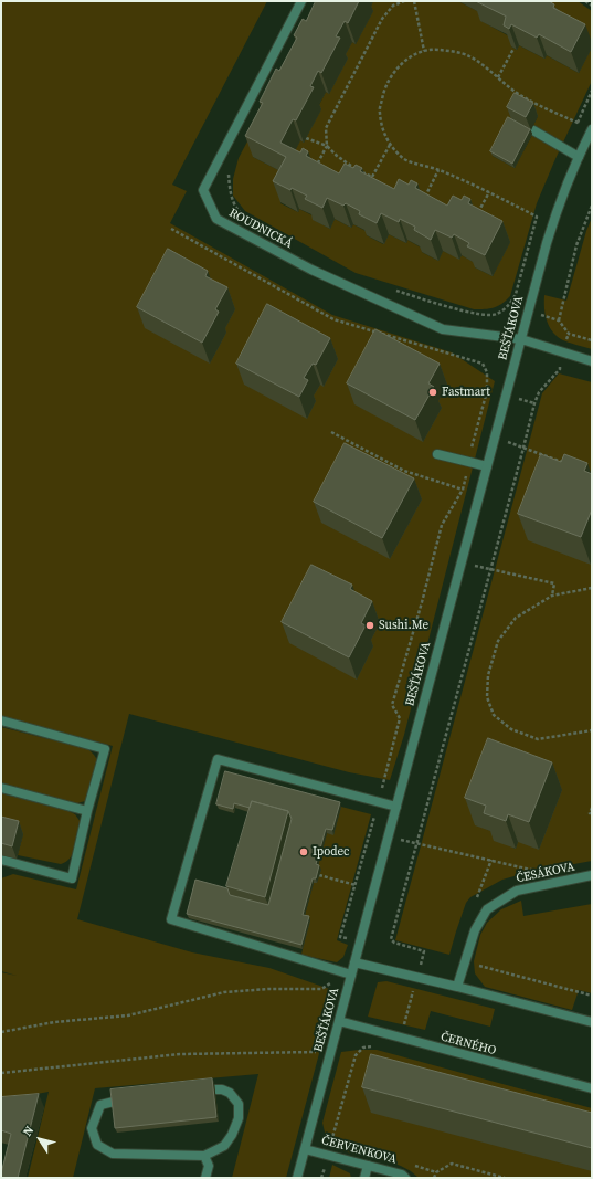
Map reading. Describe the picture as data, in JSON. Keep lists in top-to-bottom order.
{
  "streets": {
    "street": [
      "ROUDNICKÁ",
      "BEŠŤÁKOVA",
      "ČESÁKOVA",
      "ČERNÉHO",
      "ČERVENKOVA"
    ]
  },
  "crossings": [
    ["ROUDNICKÁ", "BEŠŤÁKOVA"],
    ["BEŠŤÁKOVA", "ČERNÉHO"],
    ["BEŠŤÁKOVA", "ČERVENKOVA"]
  ],
  "places": ["Fastmart", "Sushi.Me", "Ipodec"],
  "north": "top left"
}
